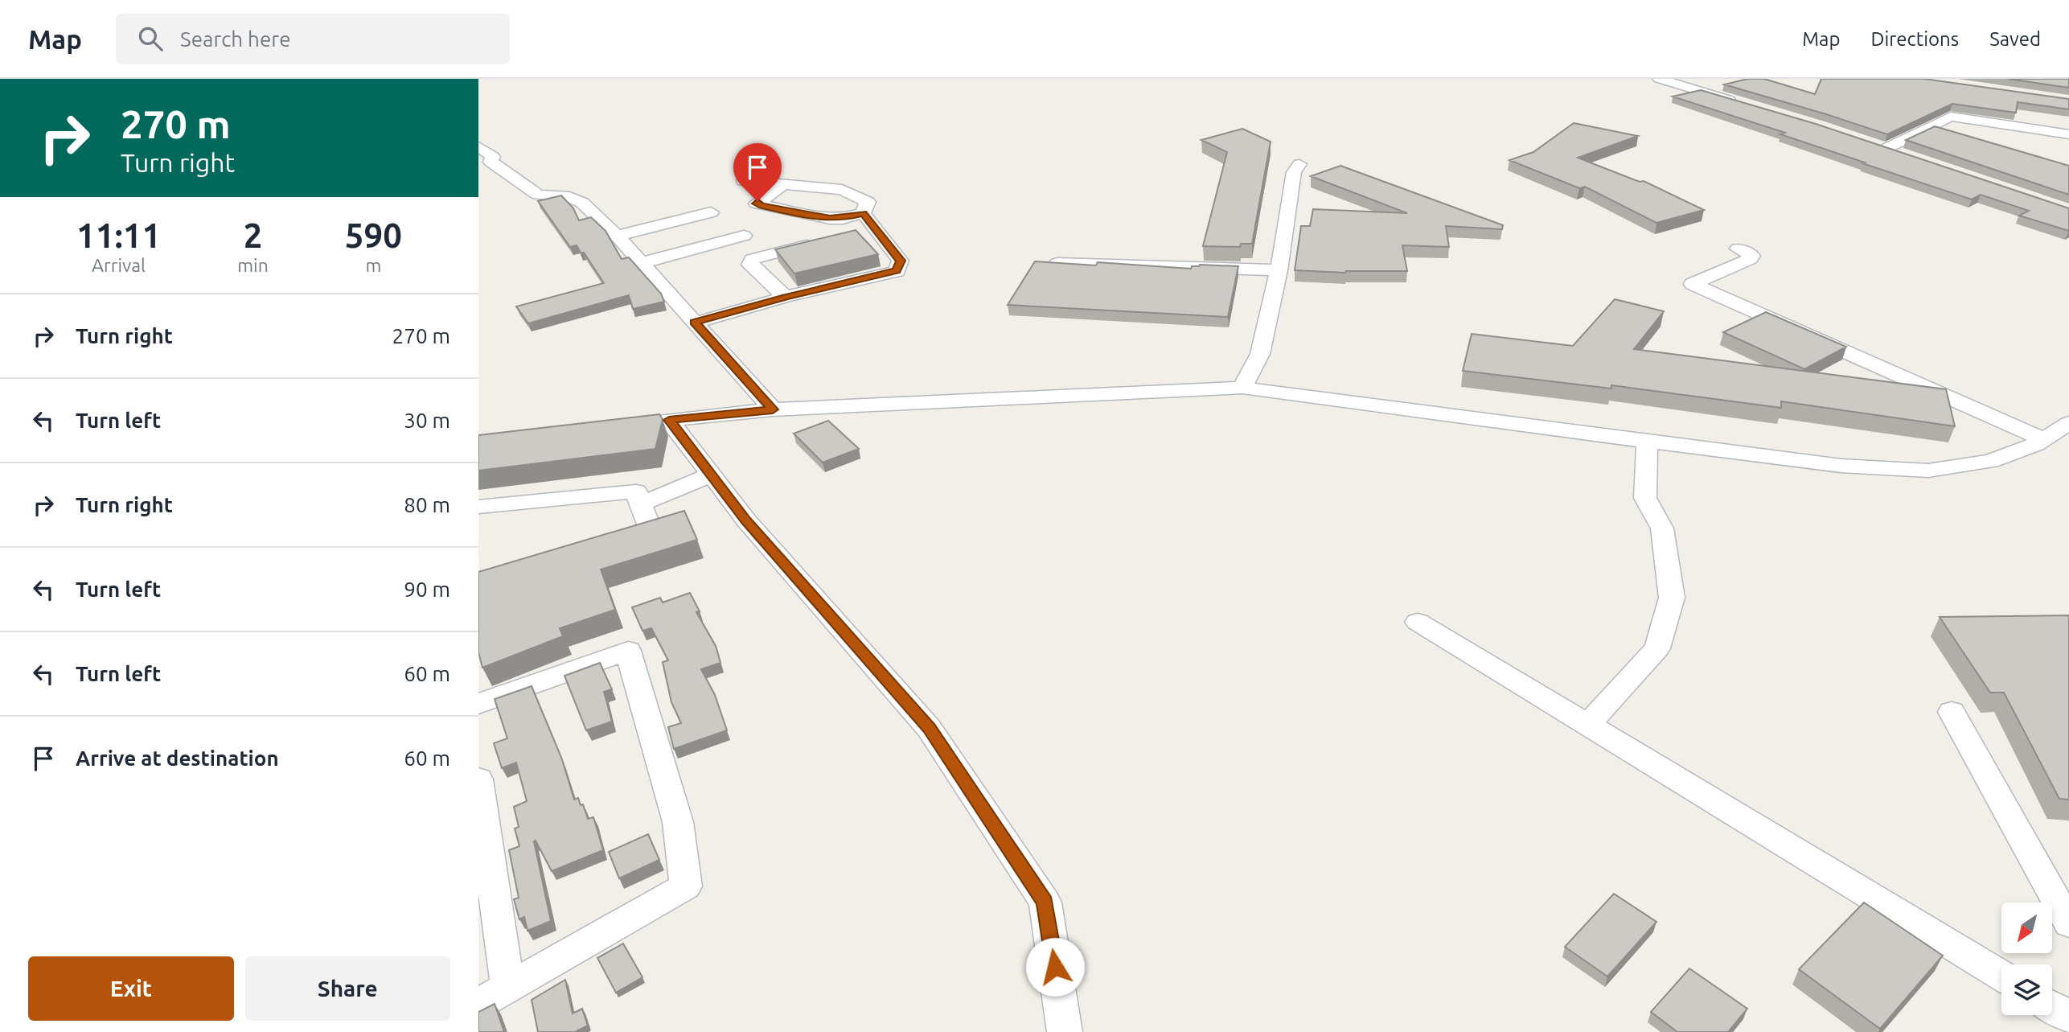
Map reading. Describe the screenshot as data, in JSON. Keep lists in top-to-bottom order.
{
  "north": "bottom left",
  "page": {
    "header": "Map",
    "search": "Search here",
    "nav": ["Map", "Directions", "Saved"],
    "turn": ["270 m", "Turn right"],
    "eta": [
      "11:11",
      "Arrival",
      "2",
      "min",
      "590",
      "m"
    ],
    "list": [
      {
        "name": "Turn right",
        "value": "270 m"
      },
      {
        "name": "Turn left",
        "value": "30 m"
      },
      {
        "name": "Turn right",
        "value": "80 m"
      },
      {
        "name": "Turn left",
        "value": "90 m"
      },
      {
        "name": "Turn left",
        "value": "60 m"
      },
      {
        "name": "Arrive at destination",
        "value": "60 m"
      }
    ],
    "buttons": ["Exit", "Share"]
  }
}
